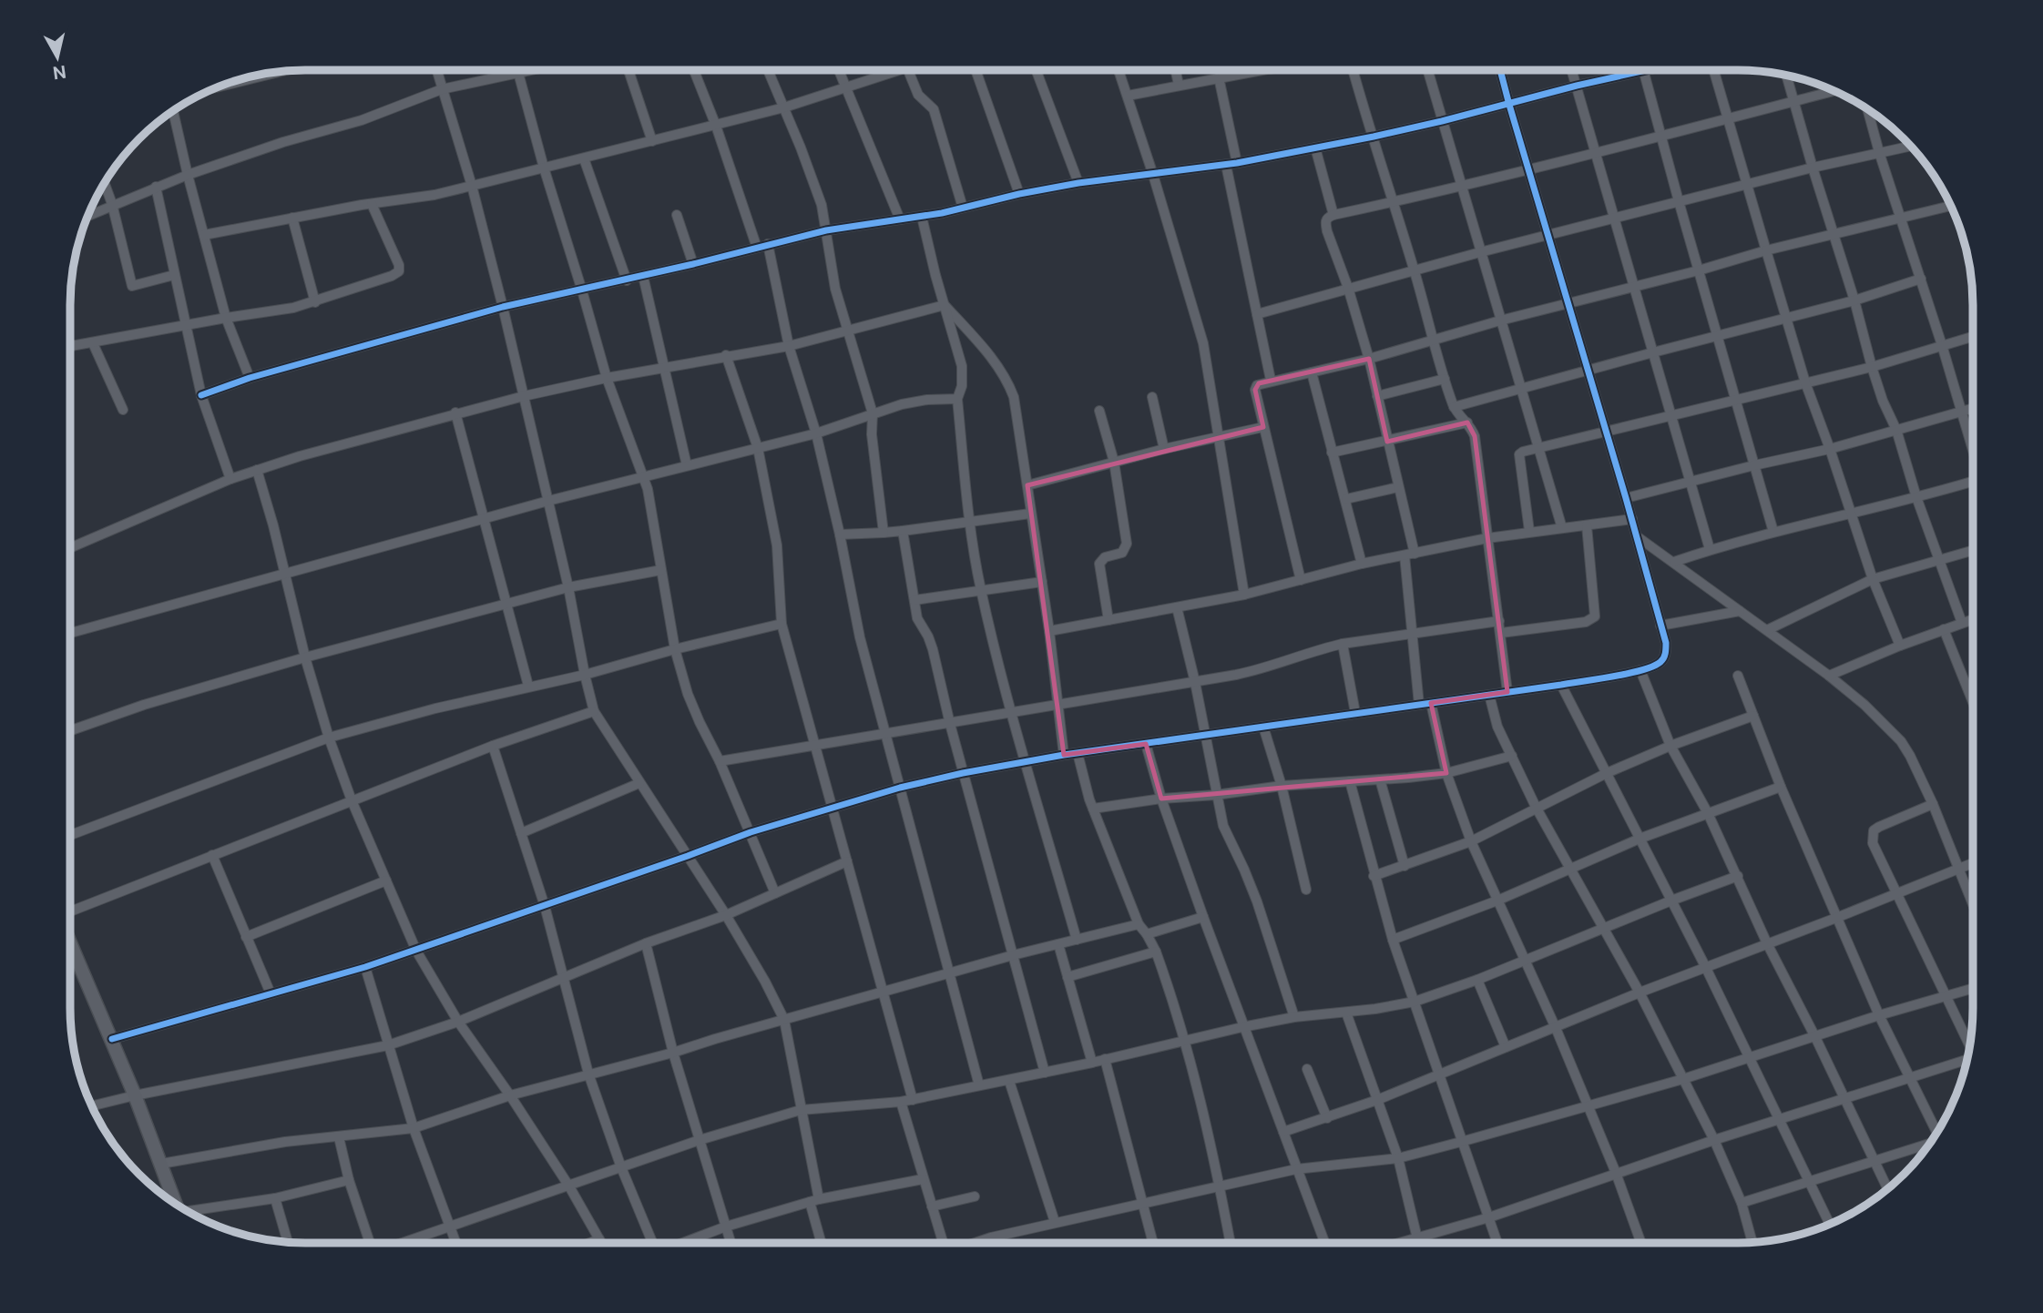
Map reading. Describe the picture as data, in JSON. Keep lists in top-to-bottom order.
{
  "north": "bottom"
}
